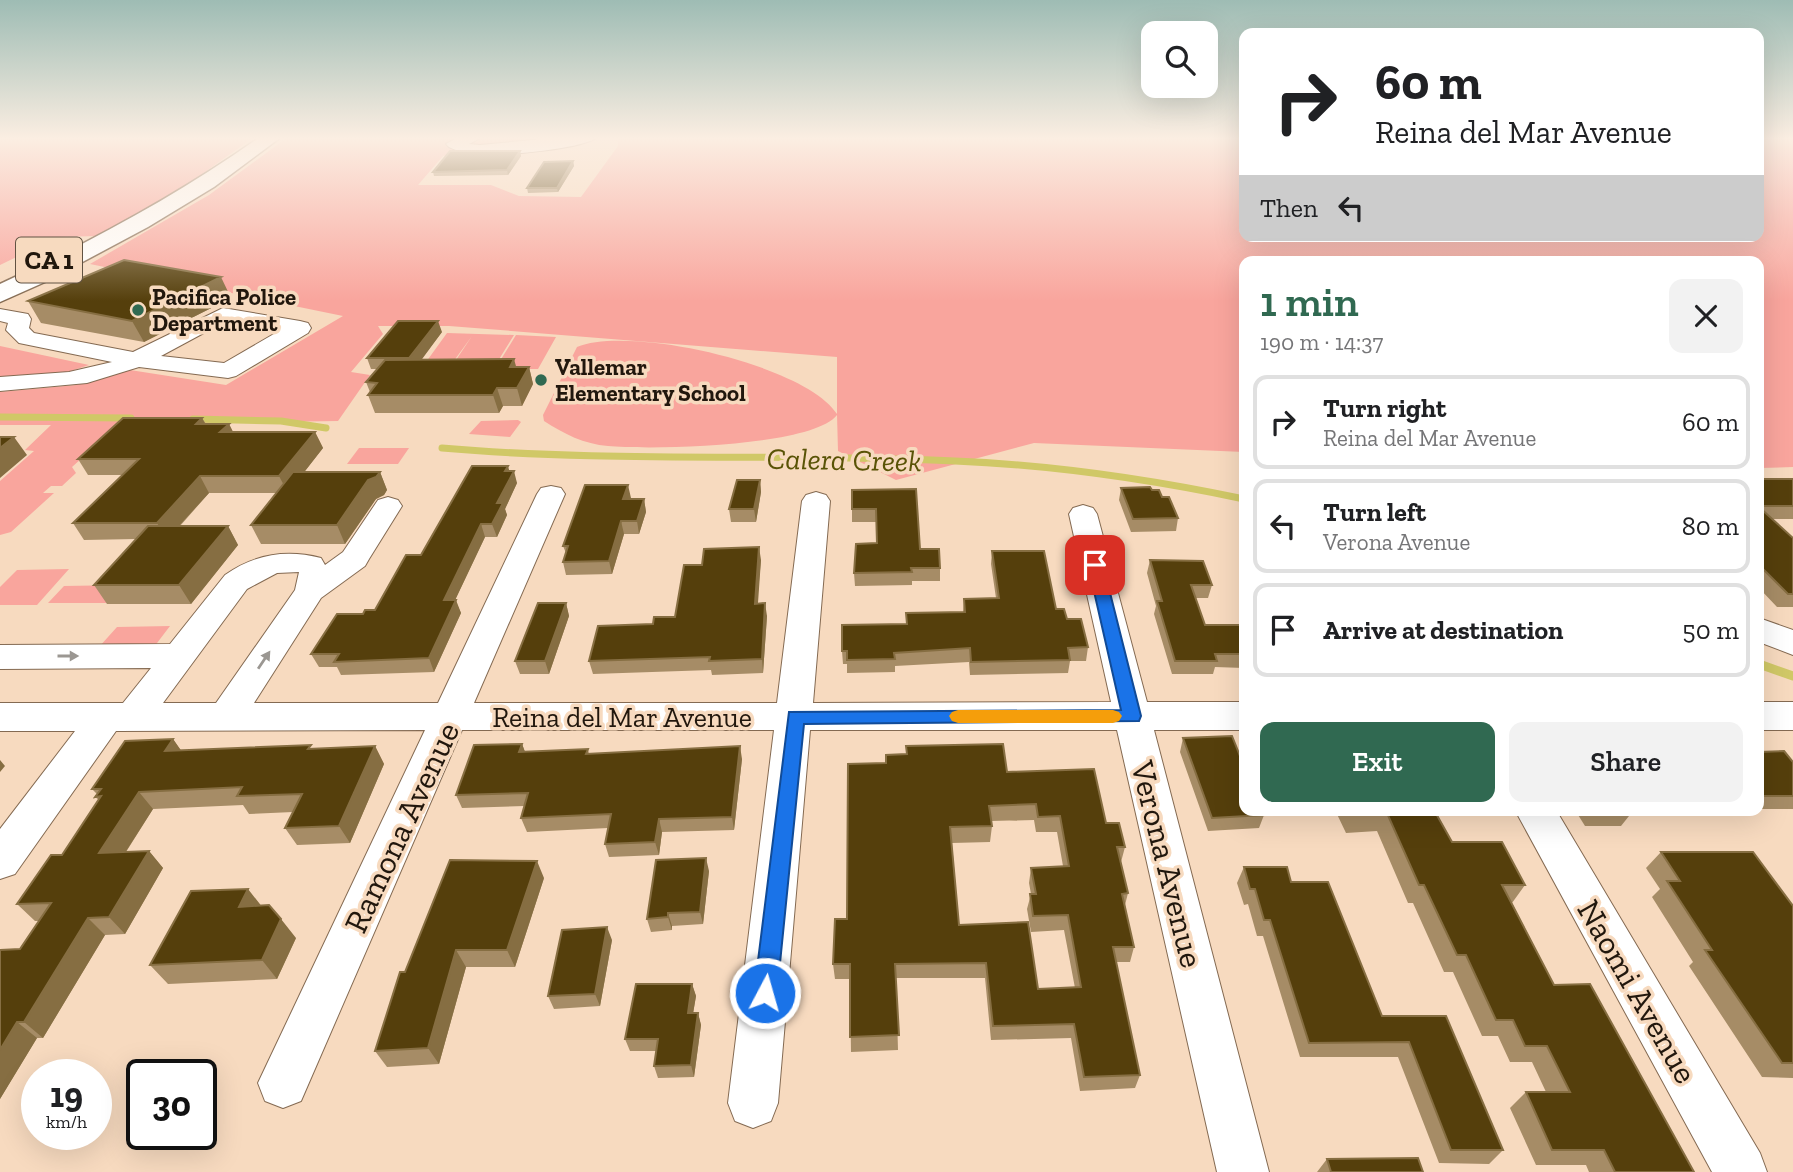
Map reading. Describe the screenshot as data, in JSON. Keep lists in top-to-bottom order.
{
  "streets": {
    "highway": ["CA 1"],
    "street": [
      "Reina del Mar Avenue",
      "Ramona Avenue",
      "Verona Avenue",
      "Naomi Avenue"
    ]
  },
  "crossings": [
    ["Reina del Mar Avenue", "Ramona Avenue"],
    ["Reina del Mar Avenue", "Verona Avenue"]
  ],
  "water": ["Calera Creek"],
  "places": ["Pacifica Police Department", "Vallemar Elementary School"],
  "page": {
    "turn": ["60 m", "Reina del Mar Avenue"],
    "then": "Then",
    "heading": ["1 min", "190 m · 14:37"],
    "list": [
      {
        "name": "Turn right",
        "note": "Reina del Mar Avenue",
        "value": "60 m"
      },
      {
        "name": "Turn left",
        "note": "Verona Avenue",
        "value": "80 m"
      },
      {
        "name": "Arrive at destination",
        "value": "50 m"
      }
    ],
    "buttons": ["Exit", "Share"],
    "speed": "19 km/h",
    "limit": "30"
  }
}
